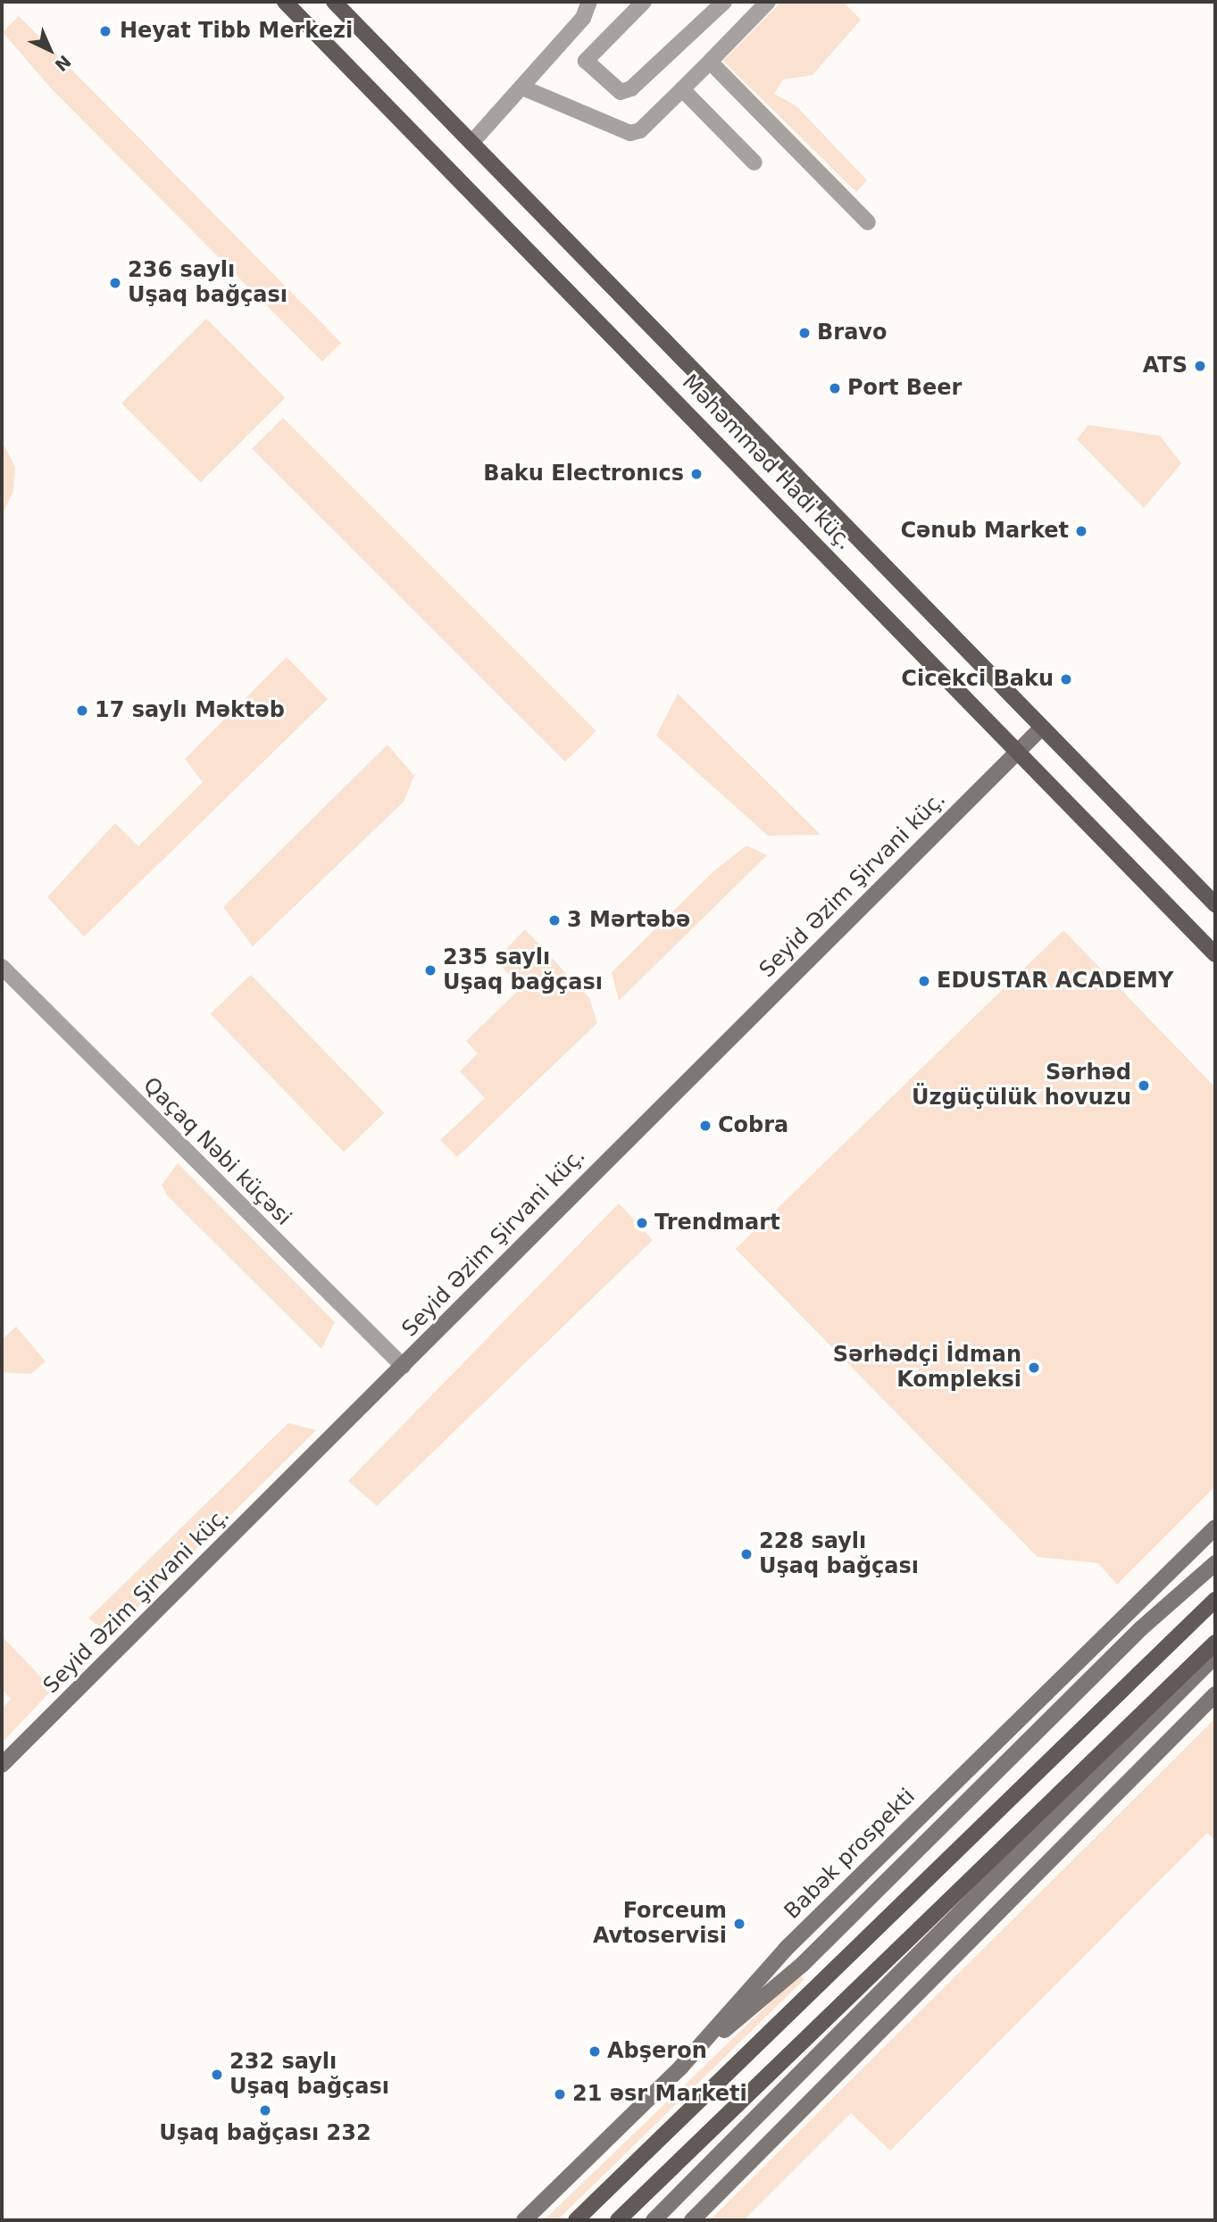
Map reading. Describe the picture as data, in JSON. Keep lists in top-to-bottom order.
{
  "streets": {
    "main road": ["Məhəmməd Hadi küç.", "Seyid Əzim Şirvani küç.", "Babək prospekti"],
    "street": ["Qaçaq Nəbi küçəsi"]
  },
  "crossings": [
    ["Məhəmməd Hadi küç.", "Seyid Əzim Şirvani küç."],
    ["Seyid Əzim Şirvani küç.", "Qaçaq Nəbi küçəsi"]
  ],
  "places": [
    "Heyat Tibb Merkezi",
    "236 saylı Uşaq bağçası",
    "Bravo",
    "ATS",
    "Port Beer",
    "Baku Electronıcs",
    "Cənub Market",
    "Cicekci Baku",
    "17 saylı Məktəb",
    "3 Mərtəbə",
    "235 saylı Uşaq bağçası",
    "EDUSTAR ACADEMY",
    "Sərhəd Üzgüçülük hovuzu",
    "Cobra",
    "Trendmart",
    "Sərhədçi İdman Kompleksi",
    "228 saylı Uşaq bağçası",
    "Forceum Avtoservisi",
    "Abşeron",
    "232 saylı Uşaq bağçası",
    "21 əsr Marketi",
    "Uşaq bağçası 232"
  ],
  "north": "bottom right"
}
